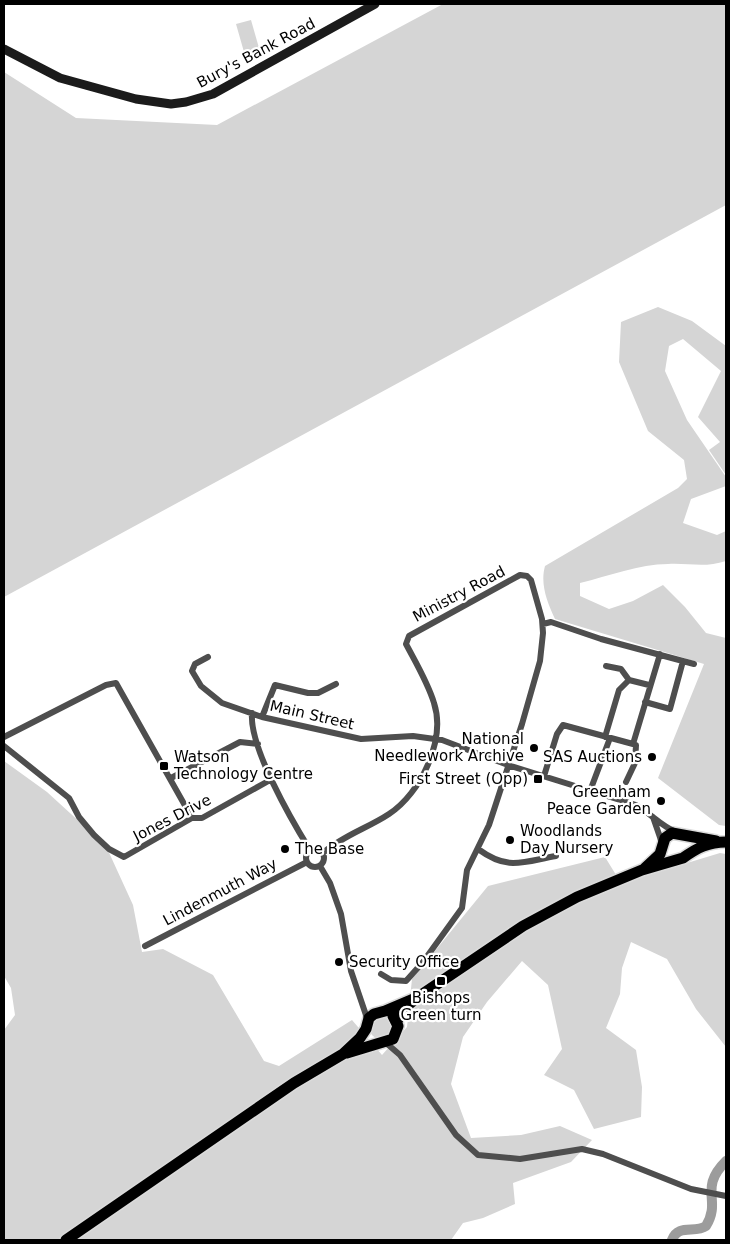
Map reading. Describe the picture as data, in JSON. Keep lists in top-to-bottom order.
{
  "streets": {
    "street": [
      "Bury's Bank Road",
      "Ministry Road",
      "Main Street",
      "Jones Drive",
      "Lindenmuth Way"
    ]
  },
  "crossings": [
    ["Ministry Road", "Main Street"]
  ],
  "places": {
    "other": [
      "National Needlework Archive",
      "SAS Auctions",
      "Greenham Peace Garden",
      "Woodlands Day Nursery",
      "The Base",
      "Security Office"
    ],
    "transit": ["Watson Technology Centre", "First Street (Opp)", "Bishops Green turn"]
  }
}
